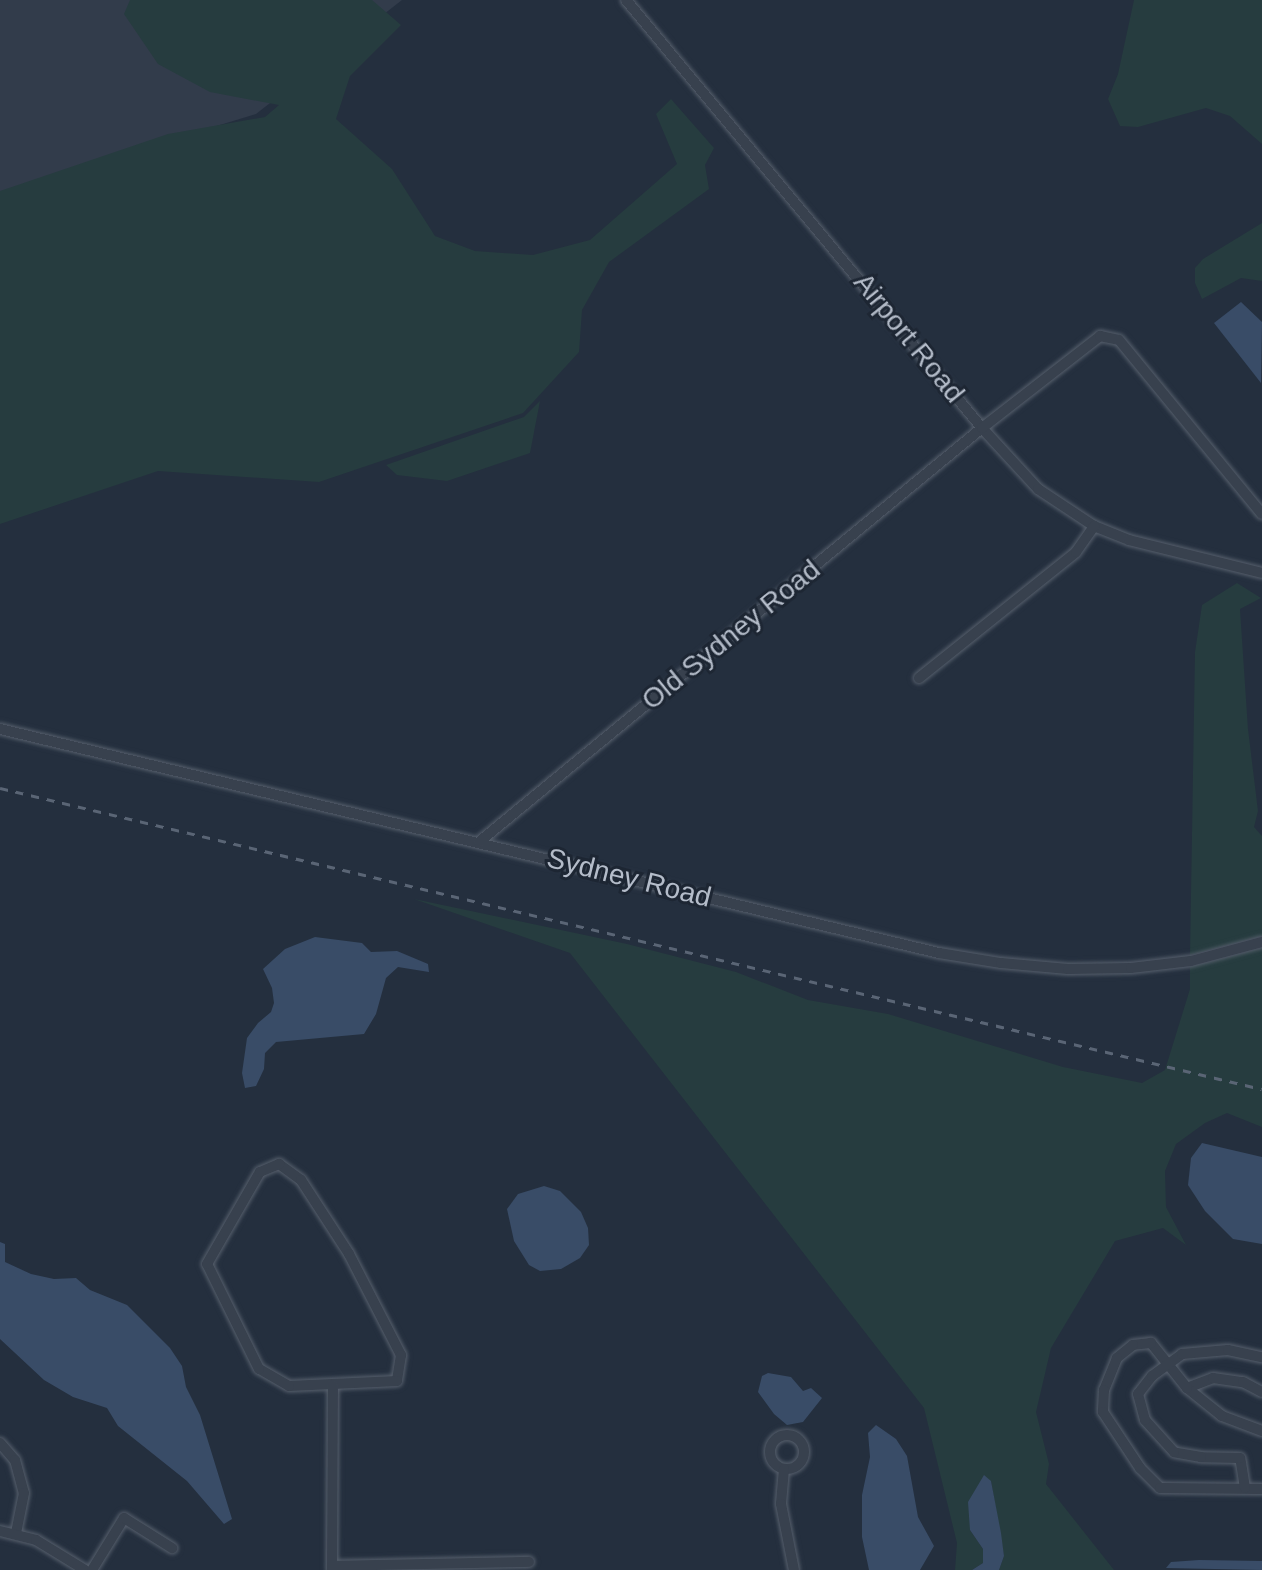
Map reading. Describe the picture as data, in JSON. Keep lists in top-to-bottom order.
{
  "streets": {
    "street": ["Airport Road", "Old Sydney Road", "Sydney Road"]
  },
  "crossings": [
    ["Airport Road", "Old Sydney Road"],
    ["Old Sydney Road", "Sydney Road"]
  ]
}
